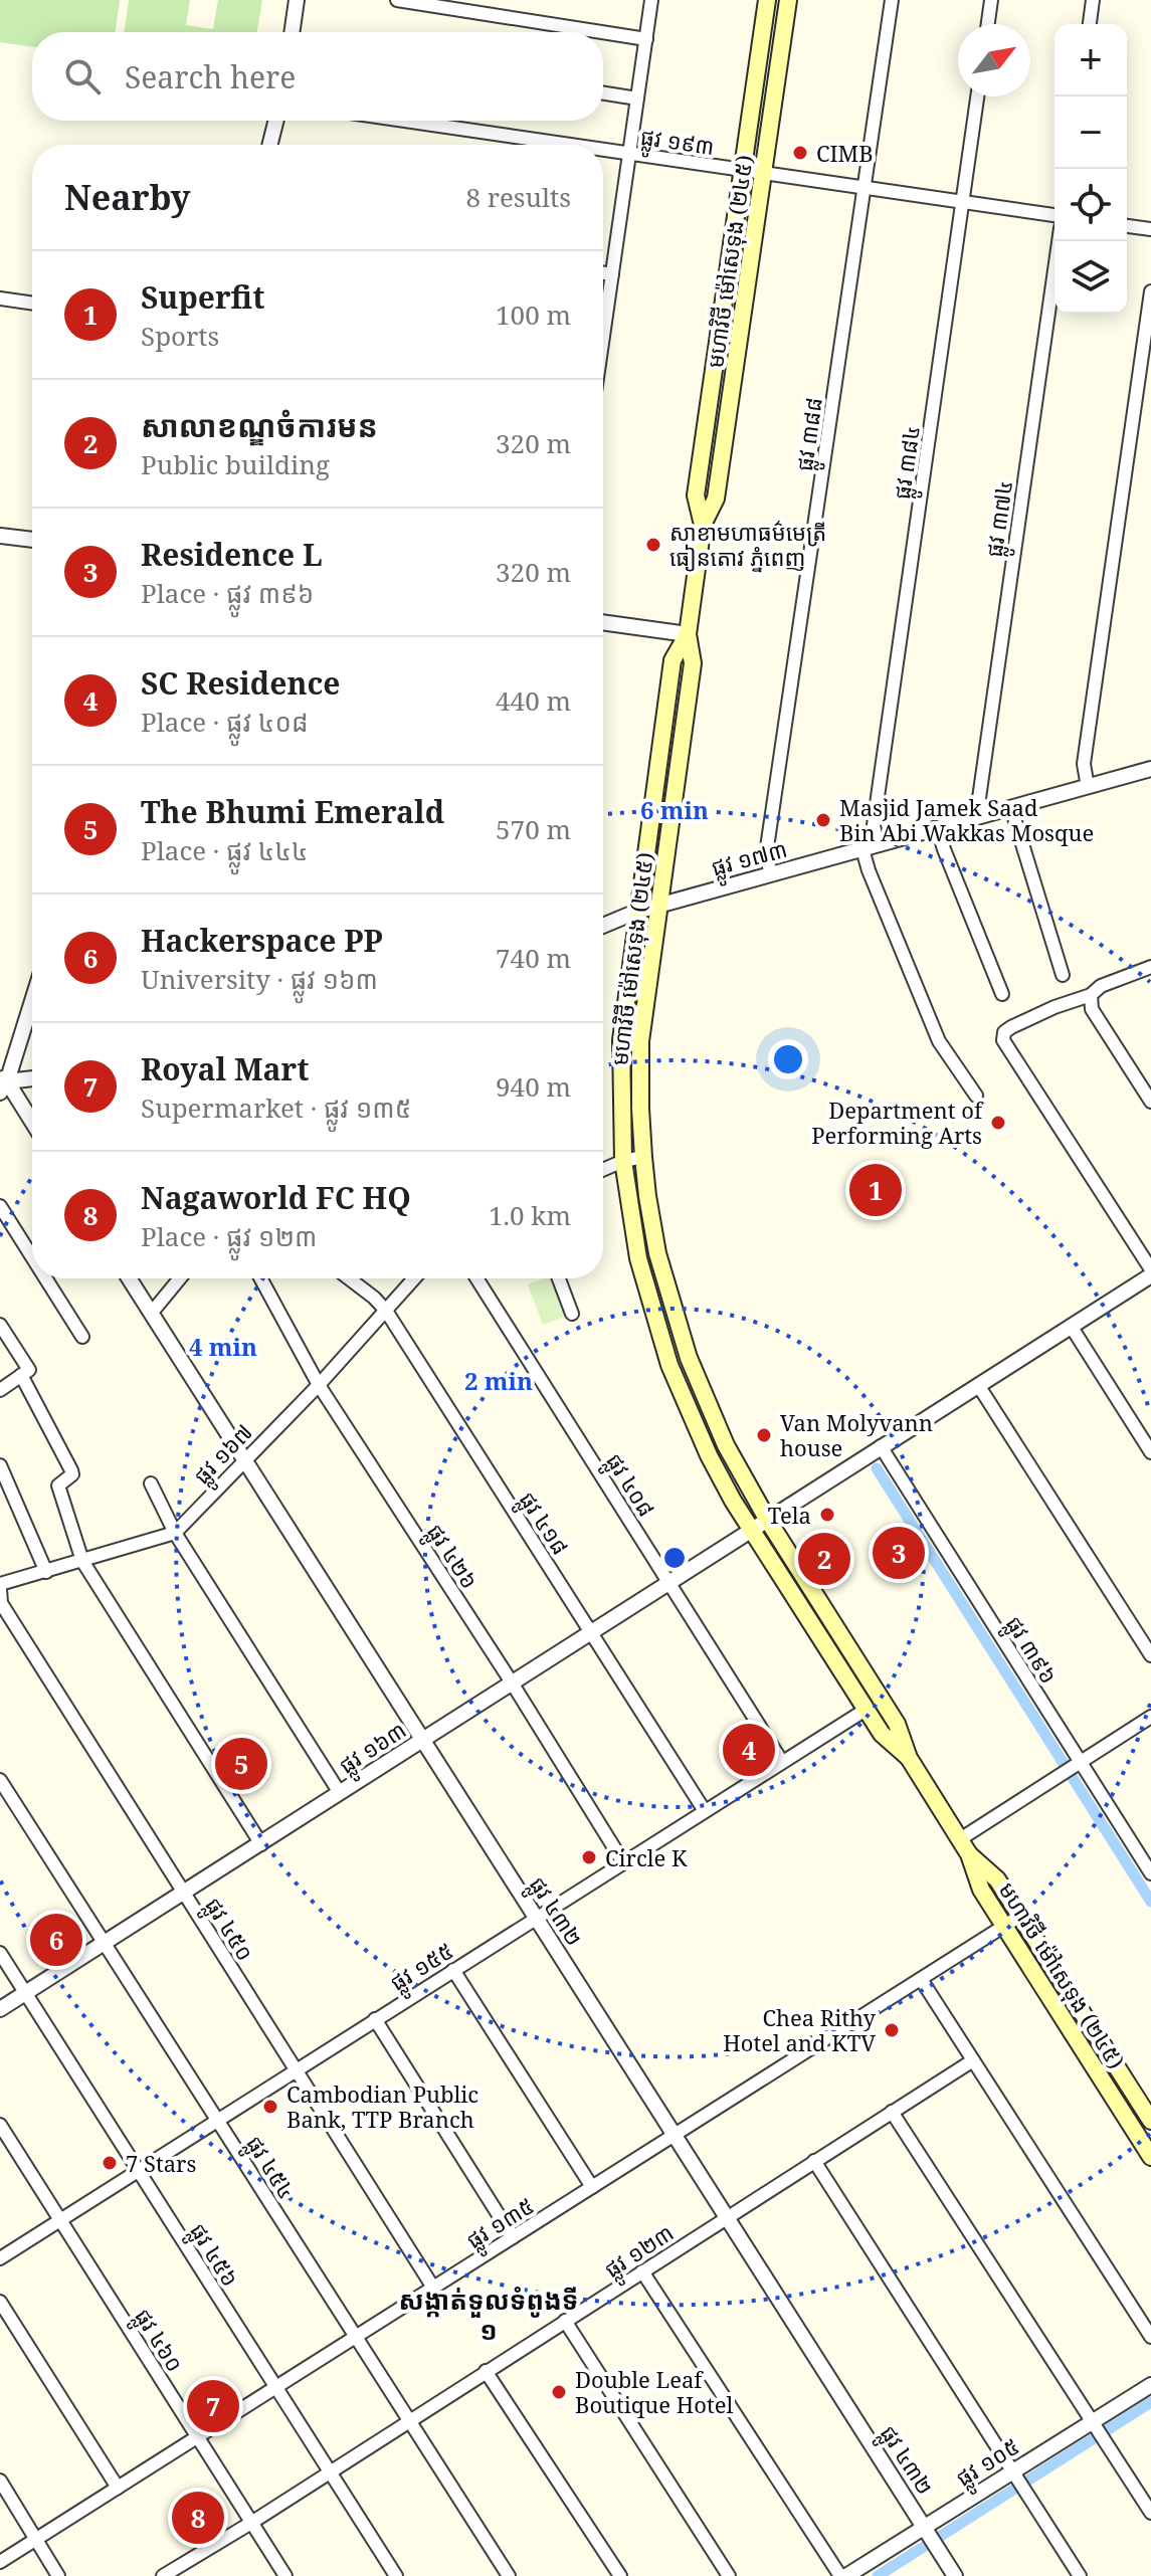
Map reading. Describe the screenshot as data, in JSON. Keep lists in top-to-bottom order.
{
  "streets": {
    "main road": ["មហាវិថី ម៉ៅសេទុង (២៤៥)"],
    "street": [
      "ផ្លូវ ១៩៣",
      "ផ្លូវ ៣៨៨",
      "ផ្លូវ ៣៨៤",
      "ផ្លូវ ៣៧៤",
      "ផ្លូវ ១៧៣",
      "ផ្លូវ ១៦៧",
      "ផ្លូវ ៤០៨",
      "ផ្លូវ ៤១៨",
      "ផ្លូវ ៤២៦",
      "ផ្លូវ ៣៩៦",
      "ផ្លូវ ១៦៣",
      "ផ្លូវ ៤៣២",
      "ផ្លូវ ៤៥០",
      "ផ្លូវ ១៥៥",
      "ផ្លូវ ៤៥៤",
      "ផ្លូវ ១៣៥",
      "ផ្លូវ ១២៣",
      "ផ្លូវ ៤៥៦",
      "ផ្លូវ ៤៦០",
      "ផ្លូវ ១០៥"
    ]
  },
  "crossings": [
    ["ផ្លូវ ១៩៣", "មហាវិថី ម៉ៅសេទុង (២៤៥)"],
    ["ផ្លូវ ១៩៣", "ផ្លូវ ៣៨៨"],
    ["ផ្លូវ ១៩៣", "ផ្លូវ ៣៨៤"],
    ["មហាវិថី ម៉ៅសេទុង (២៤៥)", "ផ្លូវ ១៧៣"],
    ["មហាវិថី ម៉ៅសេទុង (២៤៥)", "ផ្លូវ ១៦៣"],
    ["មហាវិថី ម៉ៅសេទុង (២៤៥)", "ផ្លូវ ១៥៥"],
    ["មហាវិថី ម៉ៅសេទុង (២៤៥)", "ផ្លូវ ១៣៥"],
    ["ផ្លូវ ៣៨៨", "ផ្លូវ ១៧៣"],
    ["ផ្លូវ ៣៨៤", "ផ្លូវ ១៧៣"],
    ["ផ្លូវ ៣៧៤", "ផ្លូវ ១៧៣"],
    ["ផ្លូវ ១៦៧", "ផ្លូវ ៤១៨"],
    ["ផ្លូវ ១៦៧", "ផ្លូវ ៤២៦"],
    ["ផ្លូវ ១៦៧", "ផ្លូវ ៤៣២"],
    ["ផ្លូវ ១៦៧", "ផ្លូវ ៤៥០"],
    ["ផ្លូវ ៤០៨", "ផ្លូវ ១៦៣"],
    ["ផ្លូវ ៤០៨", "ផ្លូវ ១៥៥"],
    ["ផ្លូវ ៤១៨", "ផ្លូវ ១៦៣"],
    ["ផ្លូវ ៤១៨", "ផ្លូវ ១៥៥"],
    ["ផ្លូវ ៤២៦", "ផ្លូវ ១៦៣"],
    ["ផ្លូវ ៤២៦", "ផ្លូវ ១៥៥"],
    ["ផ្លូវ ៣៩៦", "ផ្លូវ ១៦៣"],
    ["ផ្លូវ ១៦៣", "ផ្លូវ ៤៣២"],
    ["ផ្លូវ ១៦៣", "ផ្លូវ ៤៥០"],
    ["ផ្លូវ ១៦៣", "ផ្លូវ ៤៥៤"],
    ["ផ្លូវ ១៦៣", "ផ្លូវ ៤៥៦"],
    ["ផ្លូវ ៤៣២", "ផ្លូវ ១៥៥"],
    ["ផ្លូវ ៤៣២", "ផ្លូវ ១៣៥"],
    ["ផ្លូវ ៤៣២", "ផ្លូវ ១២៣"],
    ["ផ្លូវ ៤៣២", "ផ្លូវ ១០៥"],
    ["ផ្លូវ ៤៥០", "ផ្លូវ ១៥៥"],
    ["ផ្លូវ ៤៥០", "ផ្លូវ ១៣៥"],
    ["ផ្លូវ ១៥៥", "ផ្លូវ ៤៥៤"],
    ["ផ្លូវ ១៥៥", "ផ្លូវ ៤៥៦"],
    ["ផ្លូវ ១៥៥", "ផ្លូវ ៤៦០"],
    ["ផ្លូវ ៤៥៤", "ផ្លូវ ១៣៥"],
    ["ផ្លូវ ៤៥៤", "ផ្លូវ ១២៣"],
    ["ផ្លូវ ១៣៥", "ផ្លូវ ៤៥៦"],
    ["ផ្លូវ ១៣៥", "ផ្លូវ ៤៦០"],
    ["ផ្លូវ ១២៣", "ផ្លូវ ៤៥៦"],
    ["ផ្លូវ ១២៣", "ផ្លូវ ៤៦០"]
  ],
  "districts": ["សង្កាត់ទួលទំពូងទី ១"],
  "places": [
    "CIMB",
    "សាខាមហាធម៌មេត្រី ធៀនតោវ ភ្នំពេញ",
    "Masjid Jamek Saad Bin Abi Wakkas Mosque",
    "Department of Performing Arts",
    "Van Molyvann house",
    "Tela",
    "Circle K",
    "Chea Rithy Hotel and KTV",
    "Cambodian Public Bank, TTP Branch",
    "7 Stars",
    "Double Leaf Boutique Hotel"
  ],
  "north": "top right",
  "page": {
    "map_buttons": ["+", "−"],
    "search": "Search here",
    "heading": ["Nearby", "8 results"],
    "list": [
      {
        "mark": "1",
        "name": "Superfit",
        "note": "Sports",
        "value": "100 m"
      },
      {
        "mark": "2",
        "name": "សាលាខណ្ឌចំការមន",
        "note": "Public building",
        "value": "320 m"
      },
      {
        "mark": "3",
        "name": "Residence L",
        "note": "Place · ផ្លូវ ៣៩៦",
        "value": "320 m"
      },
      {
        "mark": "4",
        "name": "SC Residence",
        "note": "Place · ផ្លូវ ៤០៨",
        "value": "440 m"
      },
      {
        "mark": "5",
        "name": "The Bhumi Emerald",
        "note": "Place · ផ្លូវ ៤៤៤",
        "value": "570 m"
      },
      {
        "mark": "6",
        "name": "Hackerspace PP",
        "note": "University · ផ្លូវ ១៦៣",
        "value": "740 m"
      },
      {
        "mark": "7",
        "name": "Royal Mart",
        "note": "Supermarket · ផ្លូវ ១៣៥",
        "value": "940 m"
      },
      {
        "mark": "8",
        "name": "Nagaworld FC HQ",
        "note": "Place · ផ្លូវ ១២៣",
        "value": "1.0 km"
      }
    ],
    "pins": [
      "1",
      "3",
      "2",
      "4",
      "5",
      "6",
      "7",
      "8"
    ]
  },
  "rings": ["6 min", "4 min", "2 min"]
}
